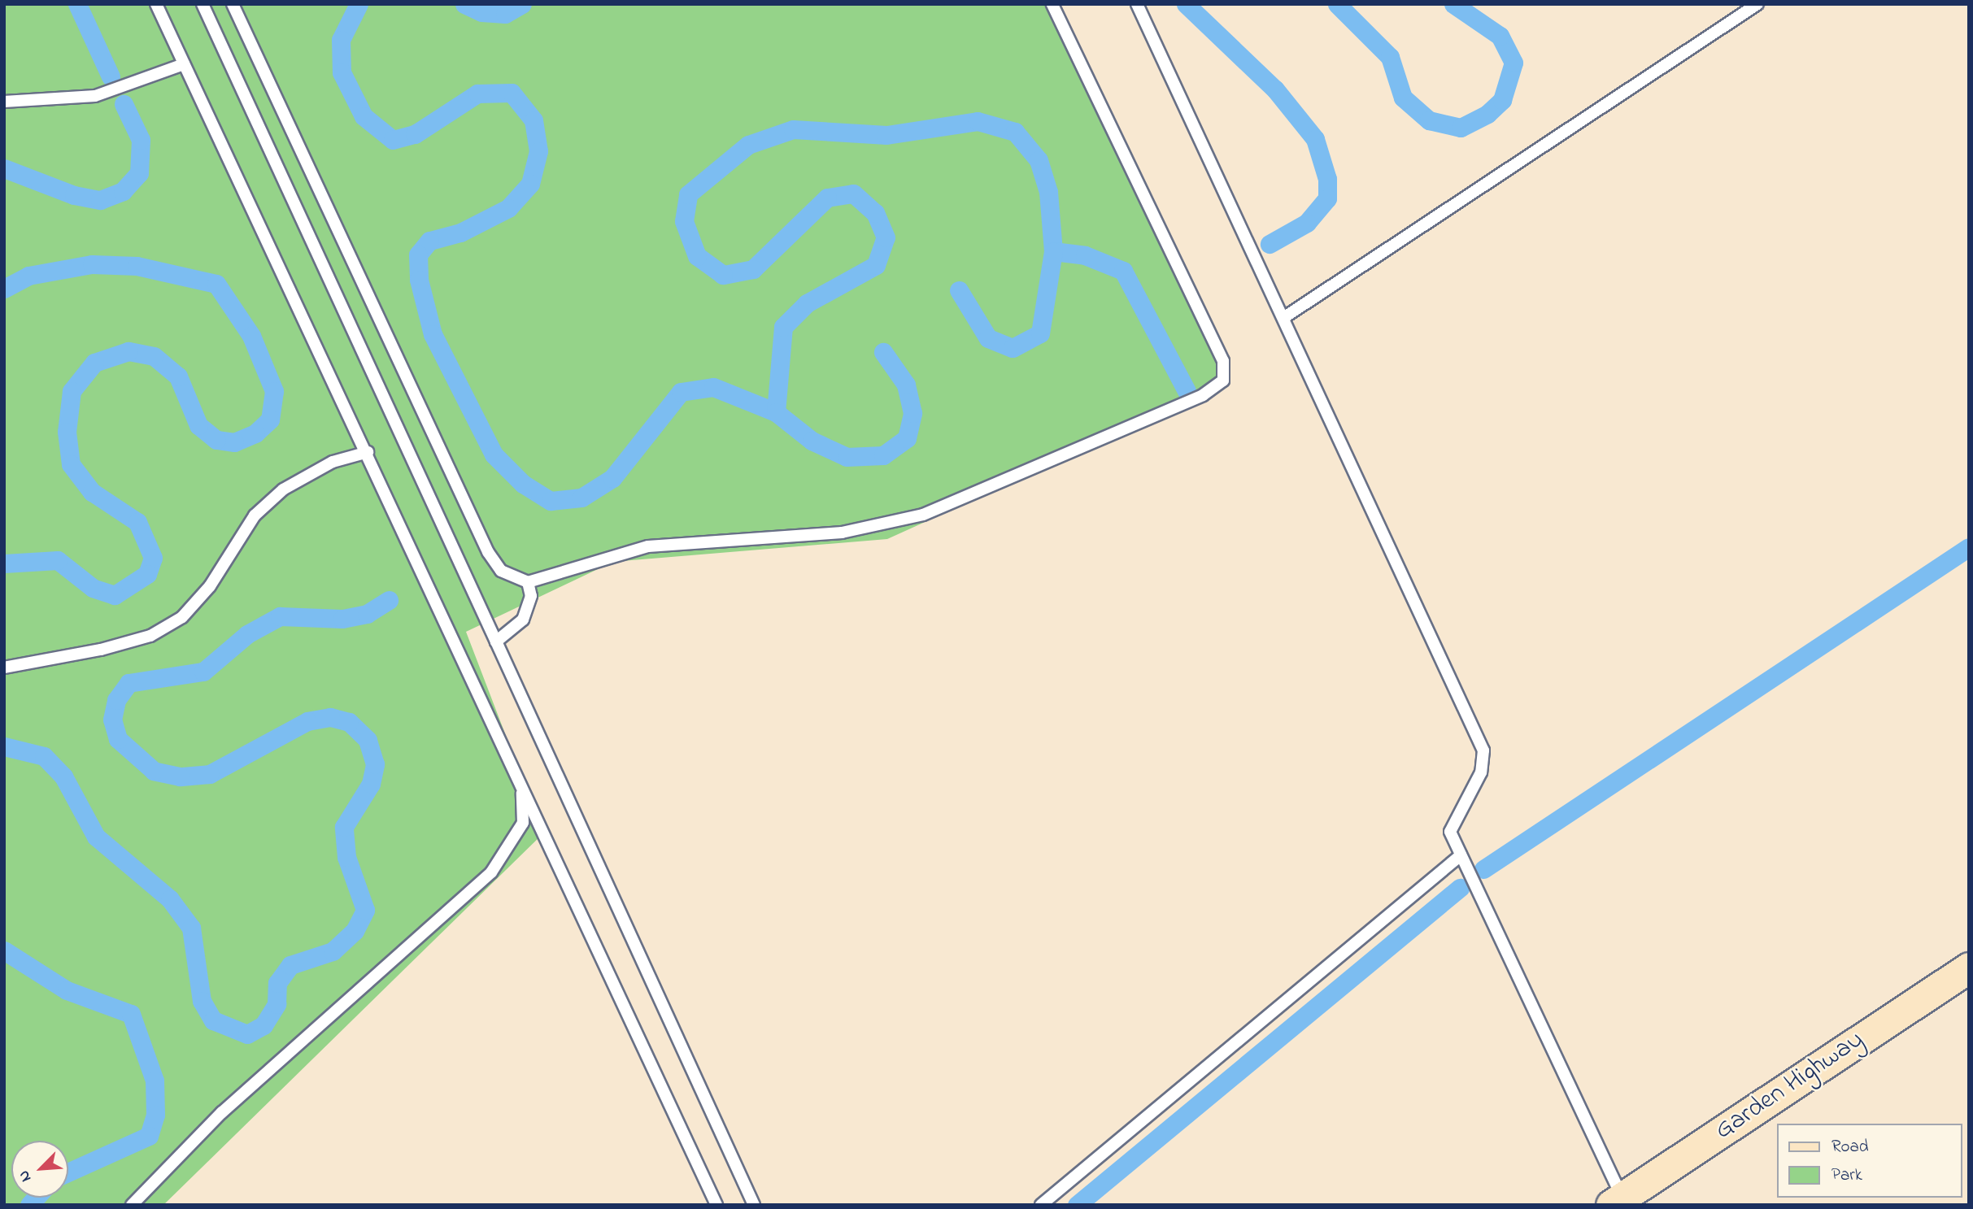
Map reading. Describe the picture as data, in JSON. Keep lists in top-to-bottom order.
{
  "streets": {
    "main road": ["Garden Highway"]
  },
  "legend": ["Road", "Park"],
  "north": "bottom left"
}
